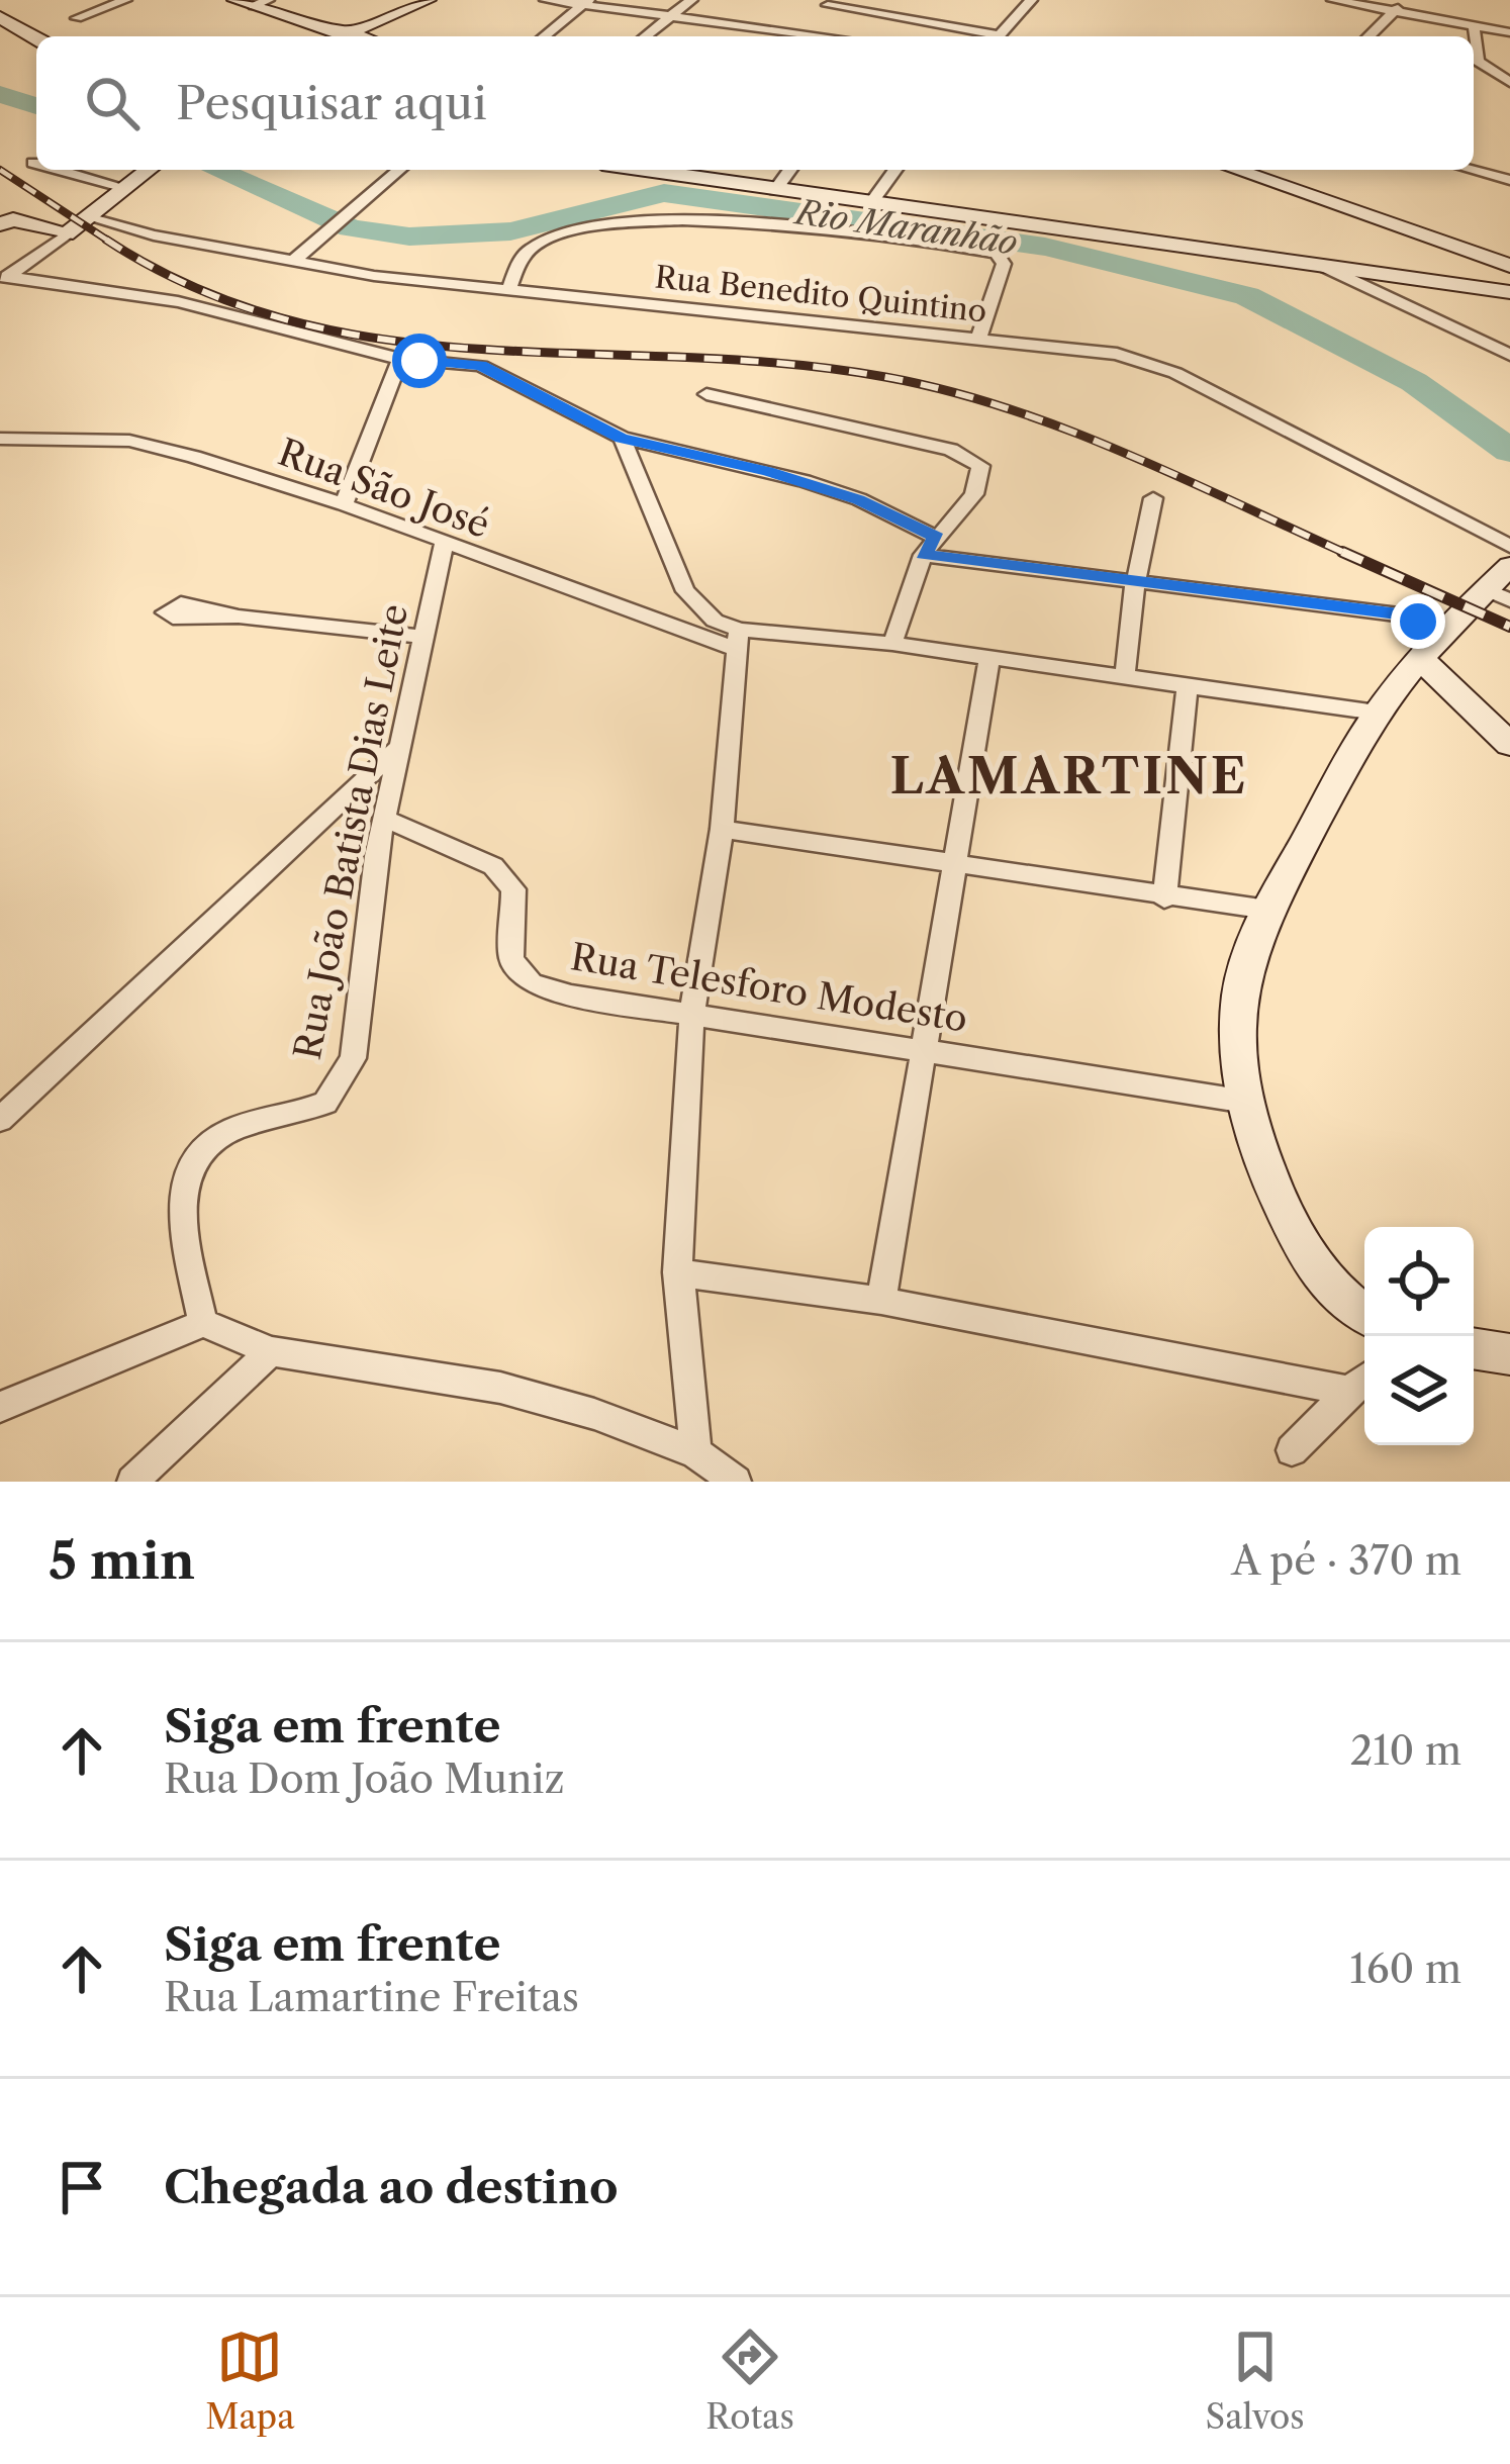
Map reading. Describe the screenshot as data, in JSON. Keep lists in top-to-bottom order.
{
  "streets": {
    "street": [
      "Rua Benedito Quintino",
      "Rua São José",
      "Rua João Batista Dias Leite",
      "Rua Telesforo Modesto"
    ]
  },
  "crossings": [
    ["Rua São José", "Rua João Batista Dias Leite"],
    ["Rua João Batista Dias Leite", "Rua Telesforo Modesto"]
  ],
  "districts": ["LAMARTINE"],
  "water": ["Rio Maranhão"],
  "page": {
    "search": "Pesquisar aqui",
    "heading": ["5 min", "A pé · 370 m"],
    "list": [
      ["Siga em frente", "Rua Dom João Muniz", "210 m"],
      ["Siga em frente", "Rua Lamartine Freitas", "160 m"],
      "Chegada ao destino"
    ],
    "nav": ["Mapa", "Rotas", "Salvos"]
  }
}
